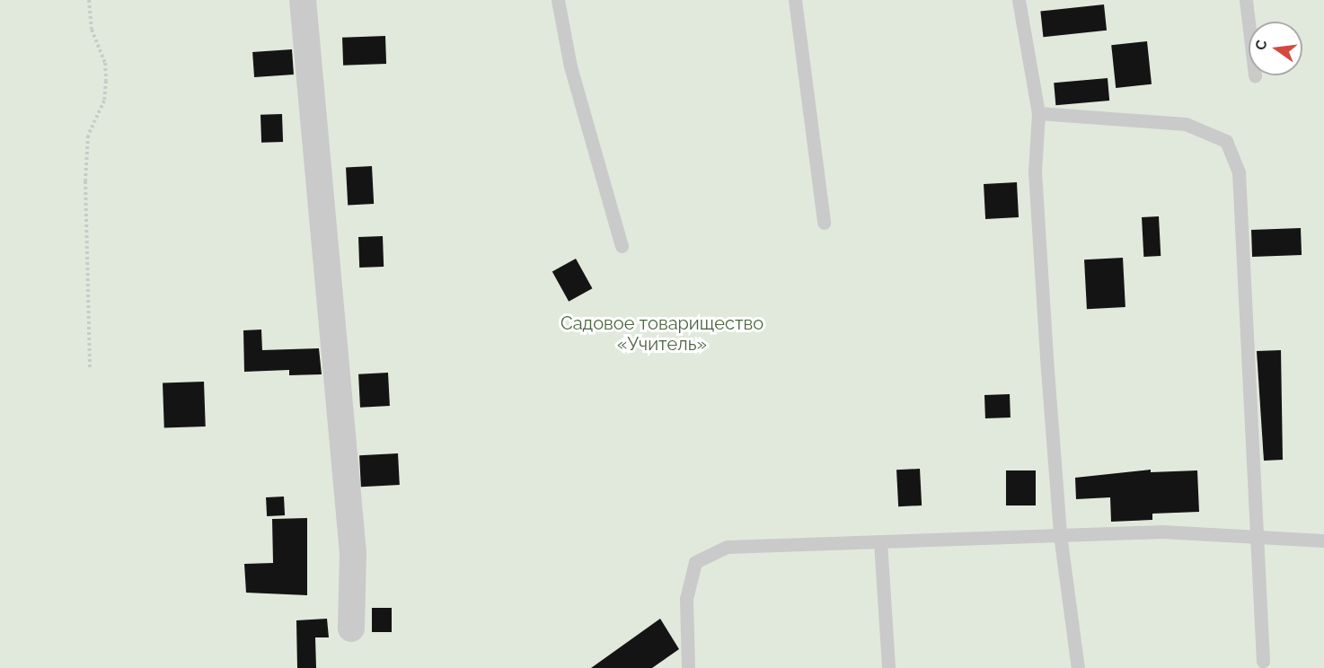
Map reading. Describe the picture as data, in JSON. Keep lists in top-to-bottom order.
{
  "parks": ["Садовое товарищество «Учитель»"],
  "north": "left"
}
